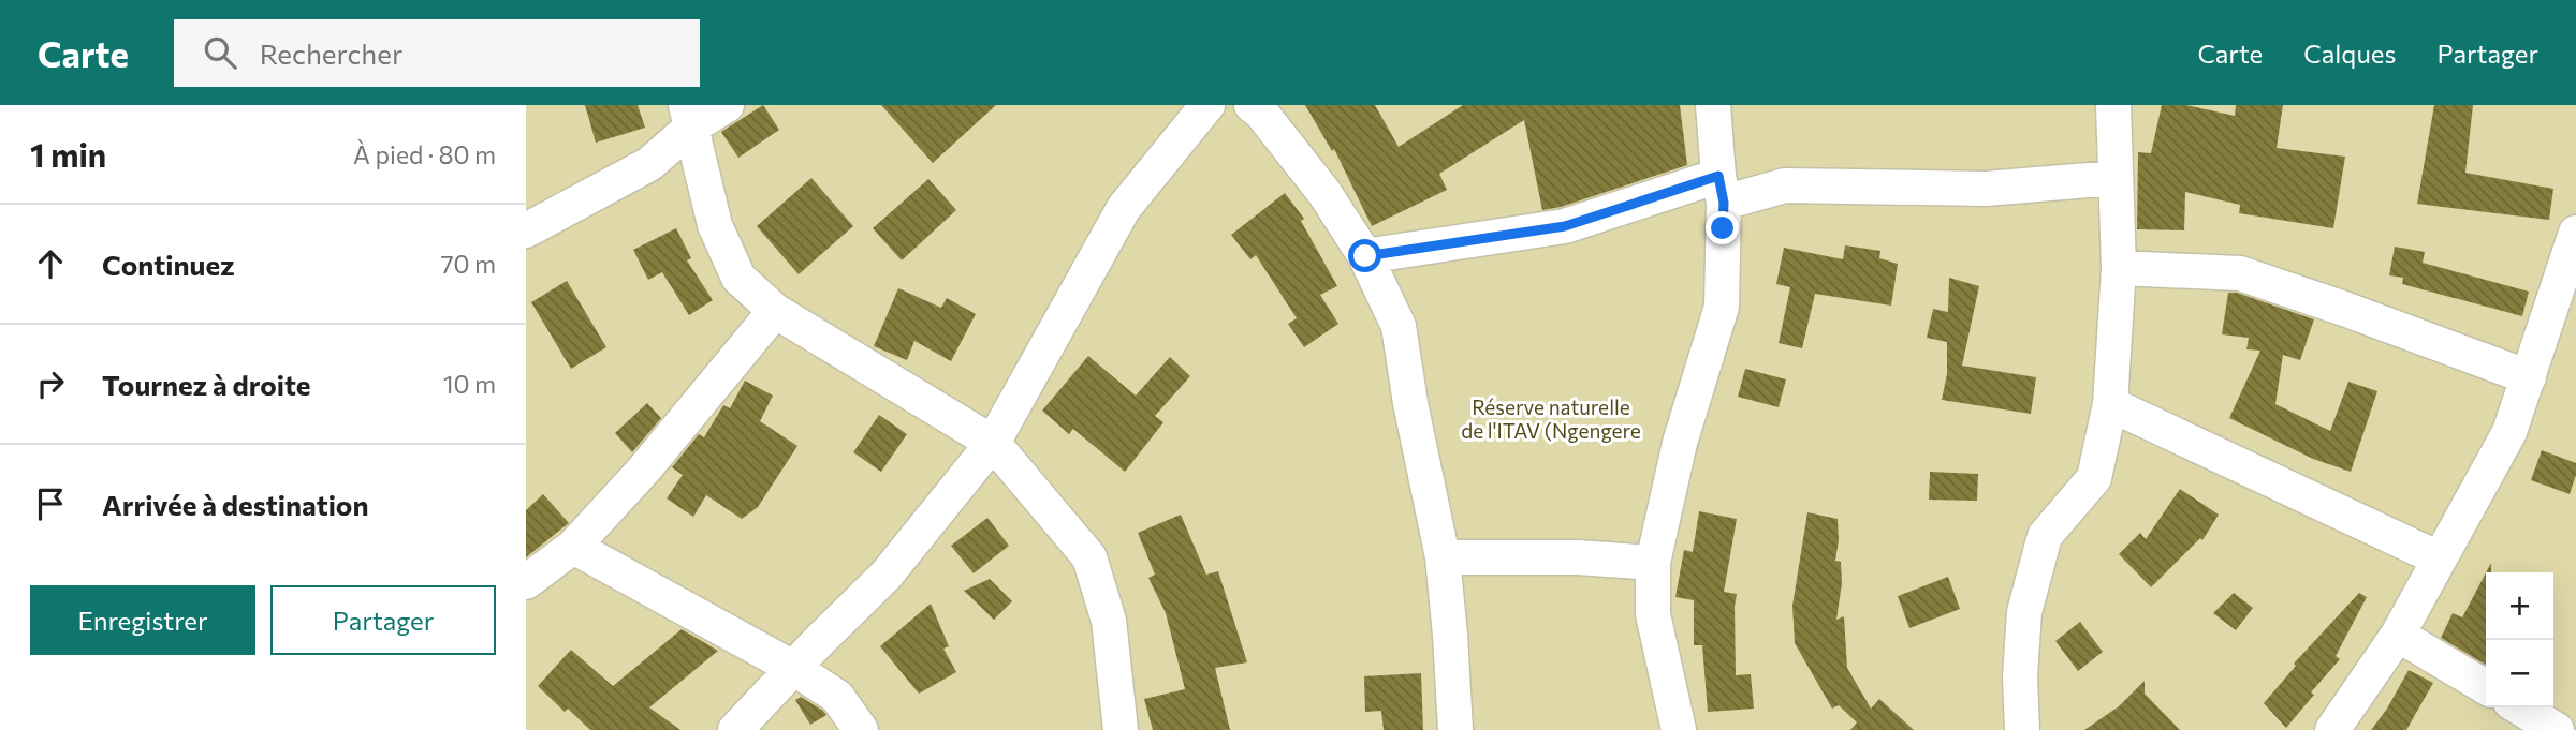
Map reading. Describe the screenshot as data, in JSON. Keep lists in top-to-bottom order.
{
  "parks": ["Réserve naturelle de l'ITAV (Ngengere"],
  "page": {
    "header": "Carte",
    "search": "Rechercher",
    "nav": ["Carte", "Calques", "Partager"],
    "heading": ["1 min", "À pied · 80 m"],
    "list": [
      ["Continuez", "70 m"],
      ["Tournez à droite", "10 m"],
      "Arrivée à destination"
    ],
    "buttons": ["Enregistrer", "Partager"],
    "map_buttons": ["+", "−"]
  }
}
